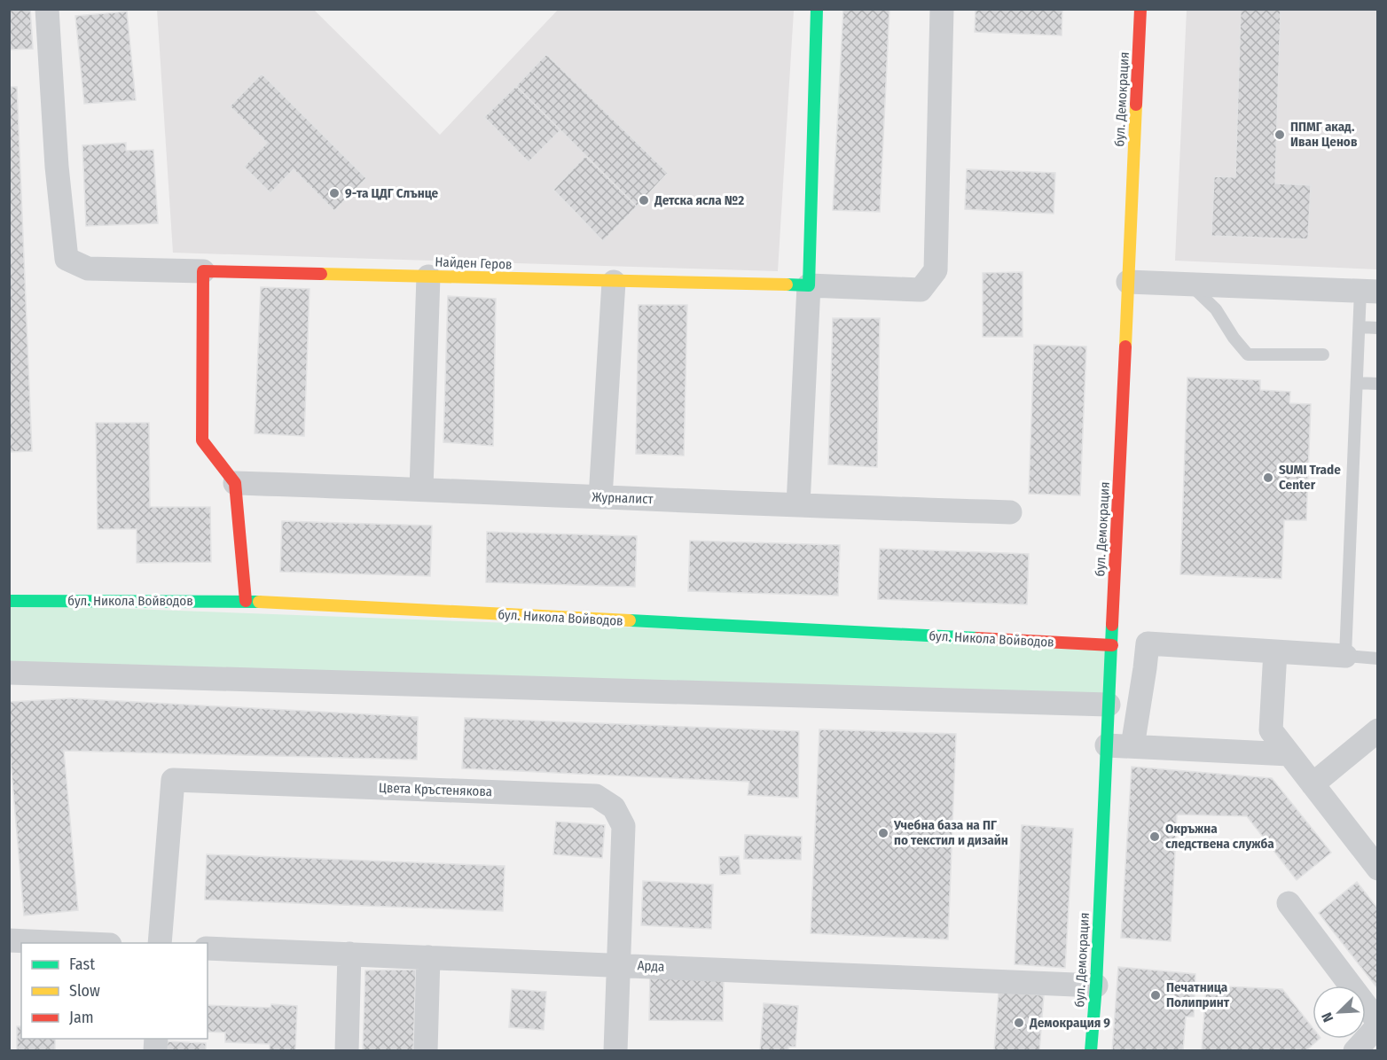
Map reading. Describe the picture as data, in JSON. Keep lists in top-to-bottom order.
{
  "streets": {
    "street": [
      "бул. Демокрация",
      "Найден Геров",
      "Журналист",
      "бул. Никола Войводов",
      "Цвета Кръстенякова",
      "Арда"
    ]
  },
  "crossings": [
    ["бул. Демокрация", "бул. Никола Войводов"],
    ["бул. Демокрация", "Арда"],
    ["Цвета Кръстенякова", "Арда"]
  ],
  "places": [
    "ППМГ акад. Иван Ценов",
    "9-та ЦДГ Слънце",
    "Детска ясла №2",
    "SUMI Trade Center",
    "Учебна база на ПГ по текстил и дизайн",
    "Окръжна следствена служба",
    "Печатница Полипринт",
    "Демокрация 9"
  ],
  "legend": ["Fast", "Slow", "Jam"],
  "north": "bottom left"
}
